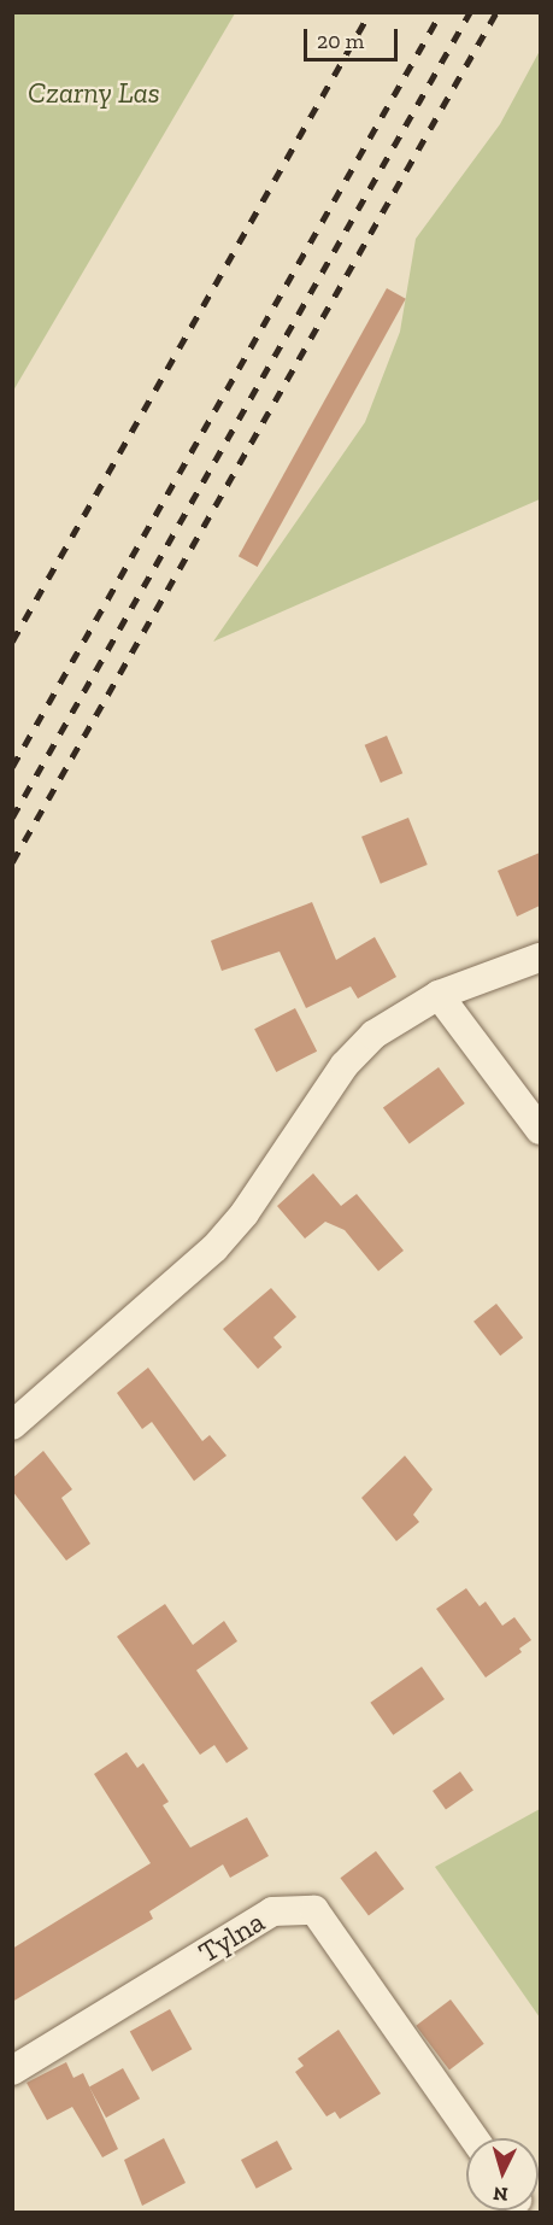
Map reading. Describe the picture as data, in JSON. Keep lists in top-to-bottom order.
{
  "streets": {
    "street": ["Tylna"]
  },
  "parks": ["Czarny Las"],
  "scale_bar": "20 m",
  "north": "bottom"
}
